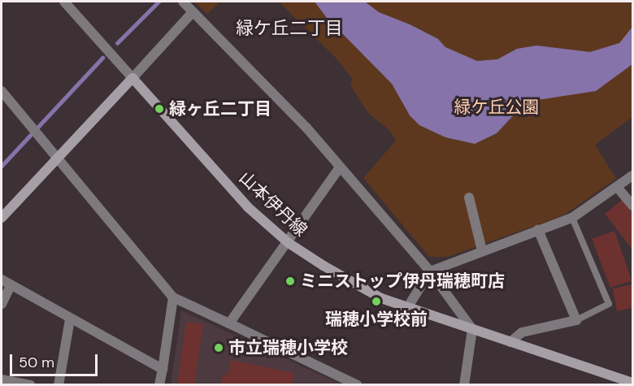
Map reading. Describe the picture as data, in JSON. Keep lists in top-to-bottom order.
{
  "streets": {
    "main road": ["山本伊丹線"]
  },
  "districts": ["緑ケ丘二丁目"],
  "parks": ["緑ケ丘公園"],
  "places": [
    "緑ヶ丘二丁目",
    "ミニストップ伊丹瑞穂町店",
    "瑞穂小学校前",
    "市立瑞穂小学校"
  ],
  "scale_bar": "50 m"
}
